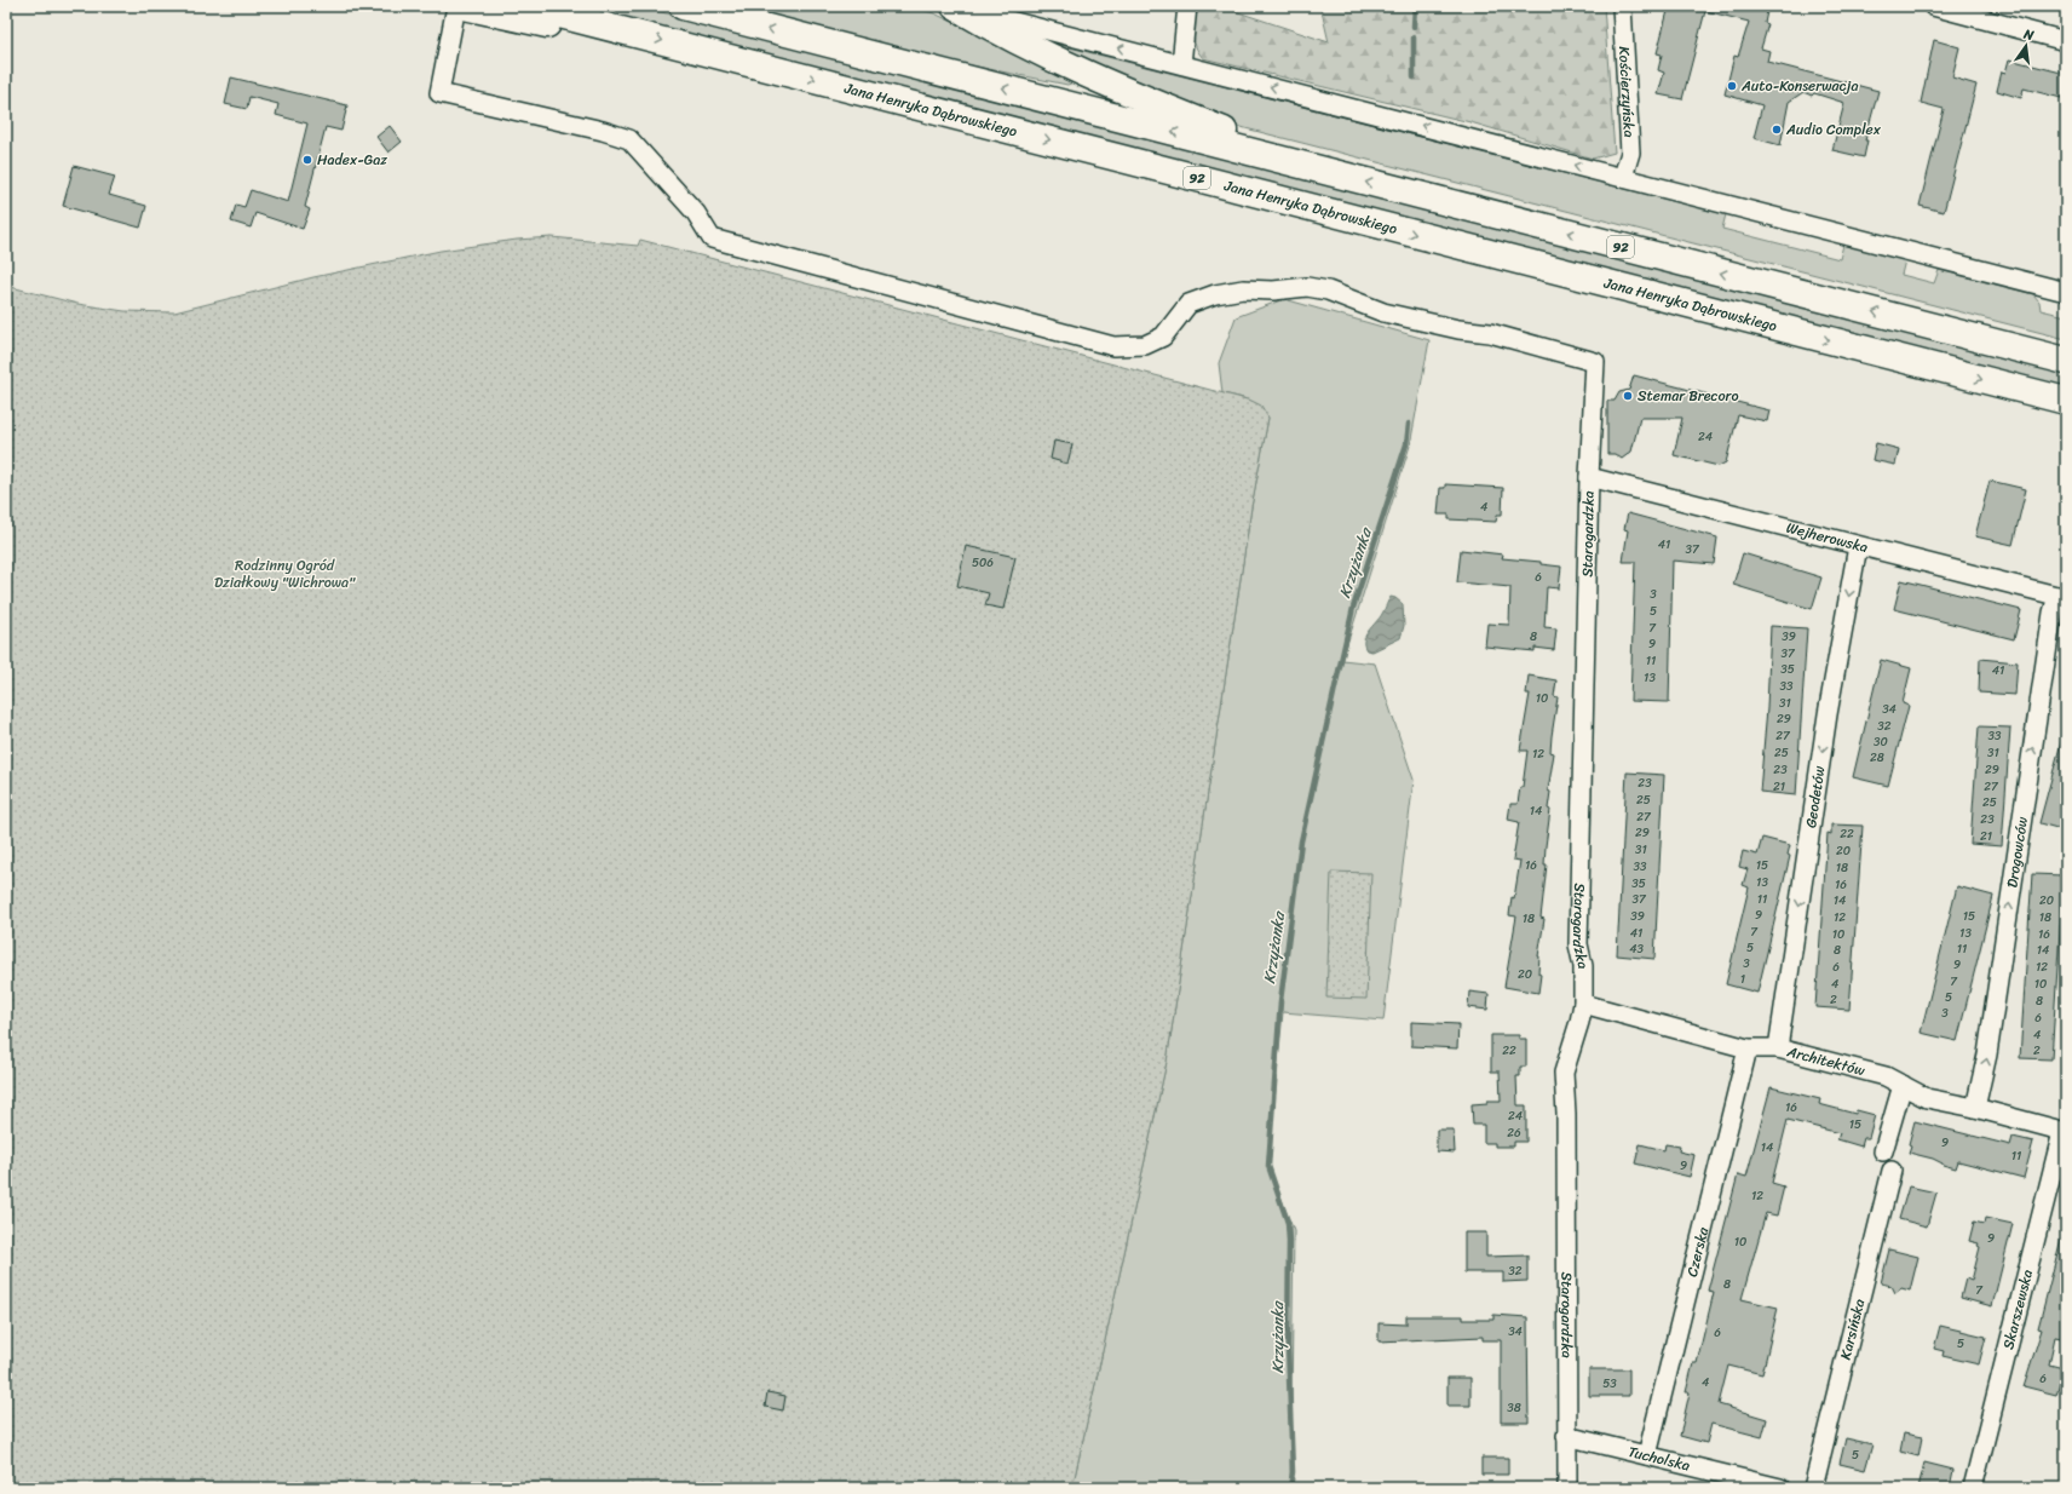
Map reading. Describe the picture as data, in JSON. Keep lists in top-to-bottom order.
{
  "streets": {
    "main road": ["Jana Henryka Dąbrowskiego", "92"],
    "street": [
      "Kościerzyńska",
      "Starogardzka",
      "Wejherowska",
      "Geodetów",
      "Drogowców",
      "Architektów",
      "Czerska",
      "Skarszewska",
      "Karsińska",
      "Tucholska"
    ]
  },
  "crossings": [
    ["Starogardzka", "Wejherowska"],
    ["Starogardzka", "Architektów"],
    ["Starogardzka", "Tucholska"],
    ["Wejherowska", "Geodetów"],
    ["Wejherowska", "Drogowców"],
    ["Geodetów", "Architektów"],
    ["Drogowców", "Architektów"],
    ["Architektów", "Czerska"],
    ["Architektów", "Skarszewska"],
    ["Czerska", "Tucholska"]
  ],
  "one_way": ["Geodetów", "Drogowców"],
  "water": ["Krzyżanka"],
  "parks": ["Rodzinny Ogród Działkowy \"Wichrowa\""],
  "places": [
    "Auto-Konserwacja",
    "Audio Complex",
    "Hadex-Gaz",
    "Stemar Brecoro"
  ],
  "house_numbers": [
    "24",
    "4",
    "41",
    "37",
    "506",
    "6",
    "3",
    "5",
    "7",
    "8",
    "39",
    "9",
    "37",
    "11",
    "35",
    "41",
    "13",
    "33",
    "10",
    "31",
    "34",
    "29",
    "32",
    "27",
    "33",
    "30",
    "25",
    "31",
    "12",
    "28",
    "23",
    "29",
    "23",
    "21",
    "27",
    "25",
    "25",
    "14",
    "27",
    "23",
    "29",
    "22",
    "21",
    "31",
    "20",
    "16",
    "15",
    "33",
    "18",
    "13",
    "35",
    "16",
    "37",
    "11",
    "14",
    "20",
    "9",
    "39",
    "15",
    "12",
    "18",
    "18",
    "7",
    "41",
    "13",
    "10",
    "16",
    "5",
    "43",
    "11",
    "8",
    "14",
    "3",
    "9",
    "6",
    "12",
    "20",
    "1",
    "7",
    "4",
    "10",
    "5",
    "2",
    "8",
    "3",
    "6",
    "4",
    "22",
    "2",
    "16",
    "24",
    "15",
    "26",
    "9",
    "14",
    "11",
    "9",
    "12",
    "9",
    "10",
    "32",
    "8",
    "7",
    "34",
    "6",
    "5",
    "6",
    "4",
    "53",
    "38",
    "5"
  ],
  "north": "top"
}
